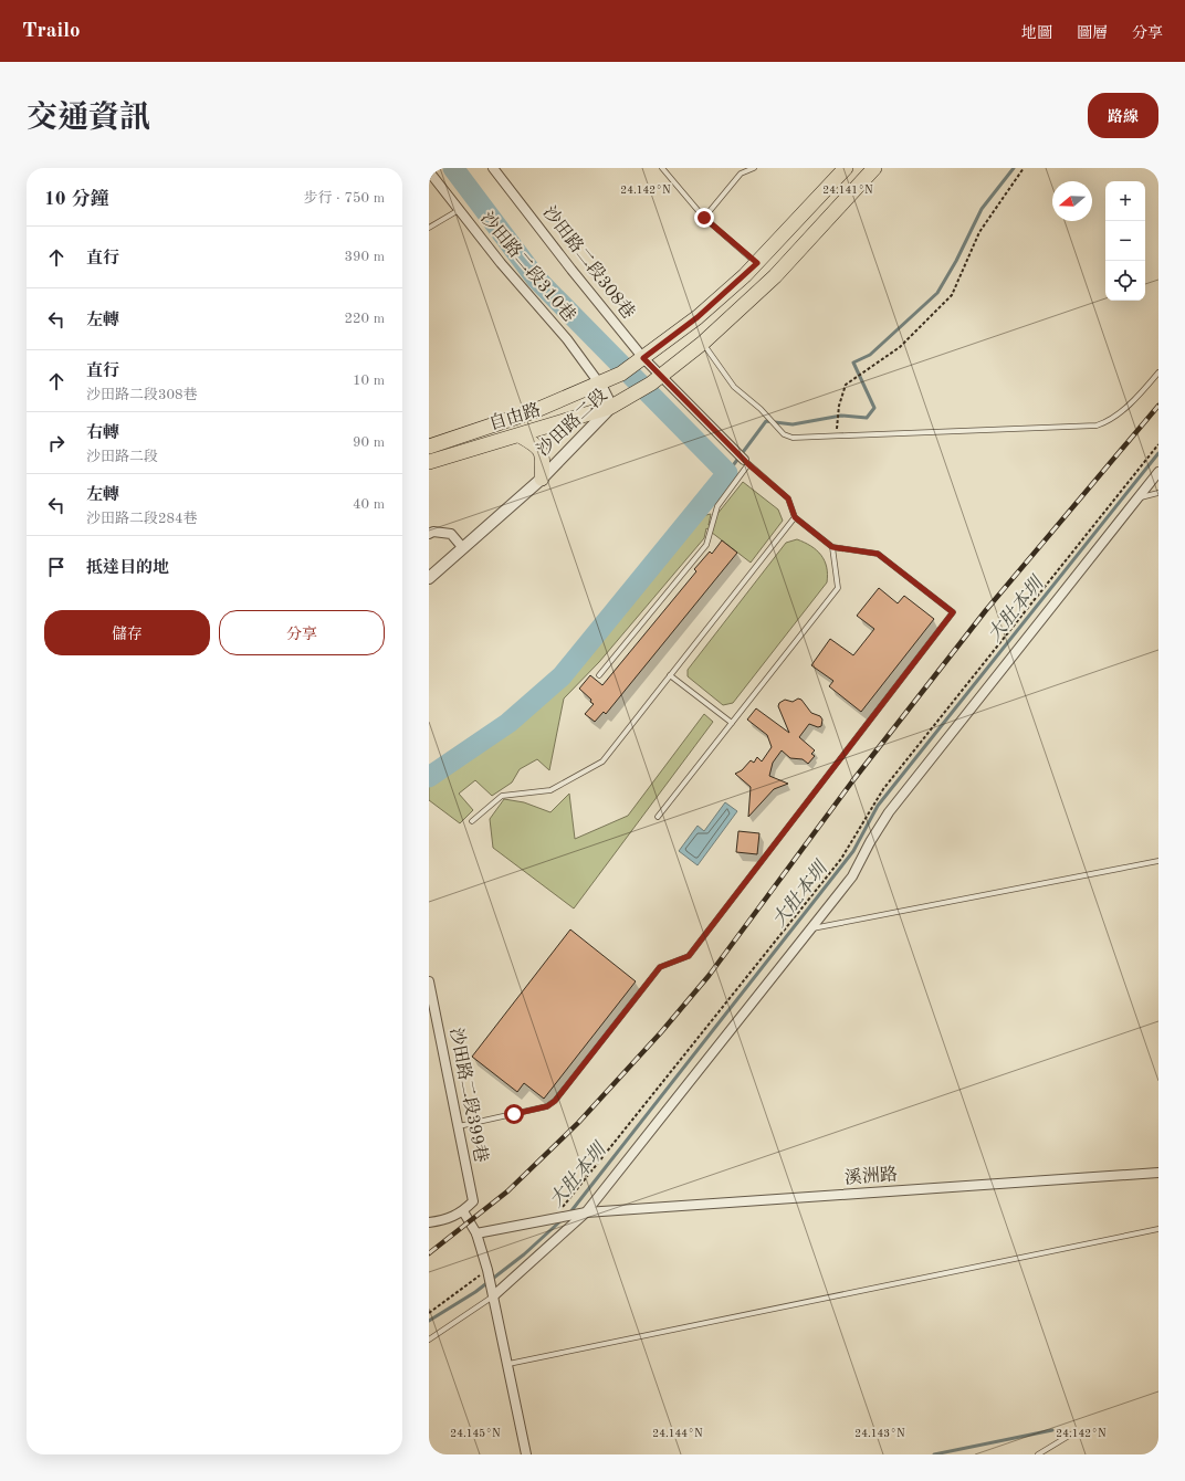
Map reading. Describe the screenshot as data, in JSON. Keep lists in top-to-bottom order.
{
  "streets": {
    "main road": ["自由路", "沙田路二段"],
    "street": [
      "沙田路二段308巷",
      "沙田路二段310巷",
      "沙田路二段399巷",
      "溪洲路"
    ]
  },
  "crossings": [
    ["沙田路二段308巷", "沙田路二段"],
    ["沙田路二段310巷", "自由路"],
    ["沙田路二段310巷", "沙田路二段"],
    ["自由路", "沙田路二段"]
  ],
  "water": ["大肚本圳"],
  "north": "left",
  "page": {
    "header": "Trailo",
    "nav": ["地圖", "圖層", "分享"],
    "title": "交通資訊",
    "buttons": [
      "路線",
      ["儲存", "分享"]
    ],
    "heading": ["10 分鐘", "步行 · 750 m"],
    "map_buttons": ["+", "−"],
    "list": [
      ["直行", "390 m"],
      ["左轉", "220 m"],
      ["直行", "沙田路二段308巷", "10 m"],
      ["右轉", "沙田路二段", "90 m"],
      ["左轉", "沙田路二段284巷", "40 m"],
      "抵達目的地"
    ]
  },
  "coordinates": [
    "24.142°N",
    "24.141°N",
    "24.145°N",
    "24.144°N",
    "24.143°N"
  ]
}
